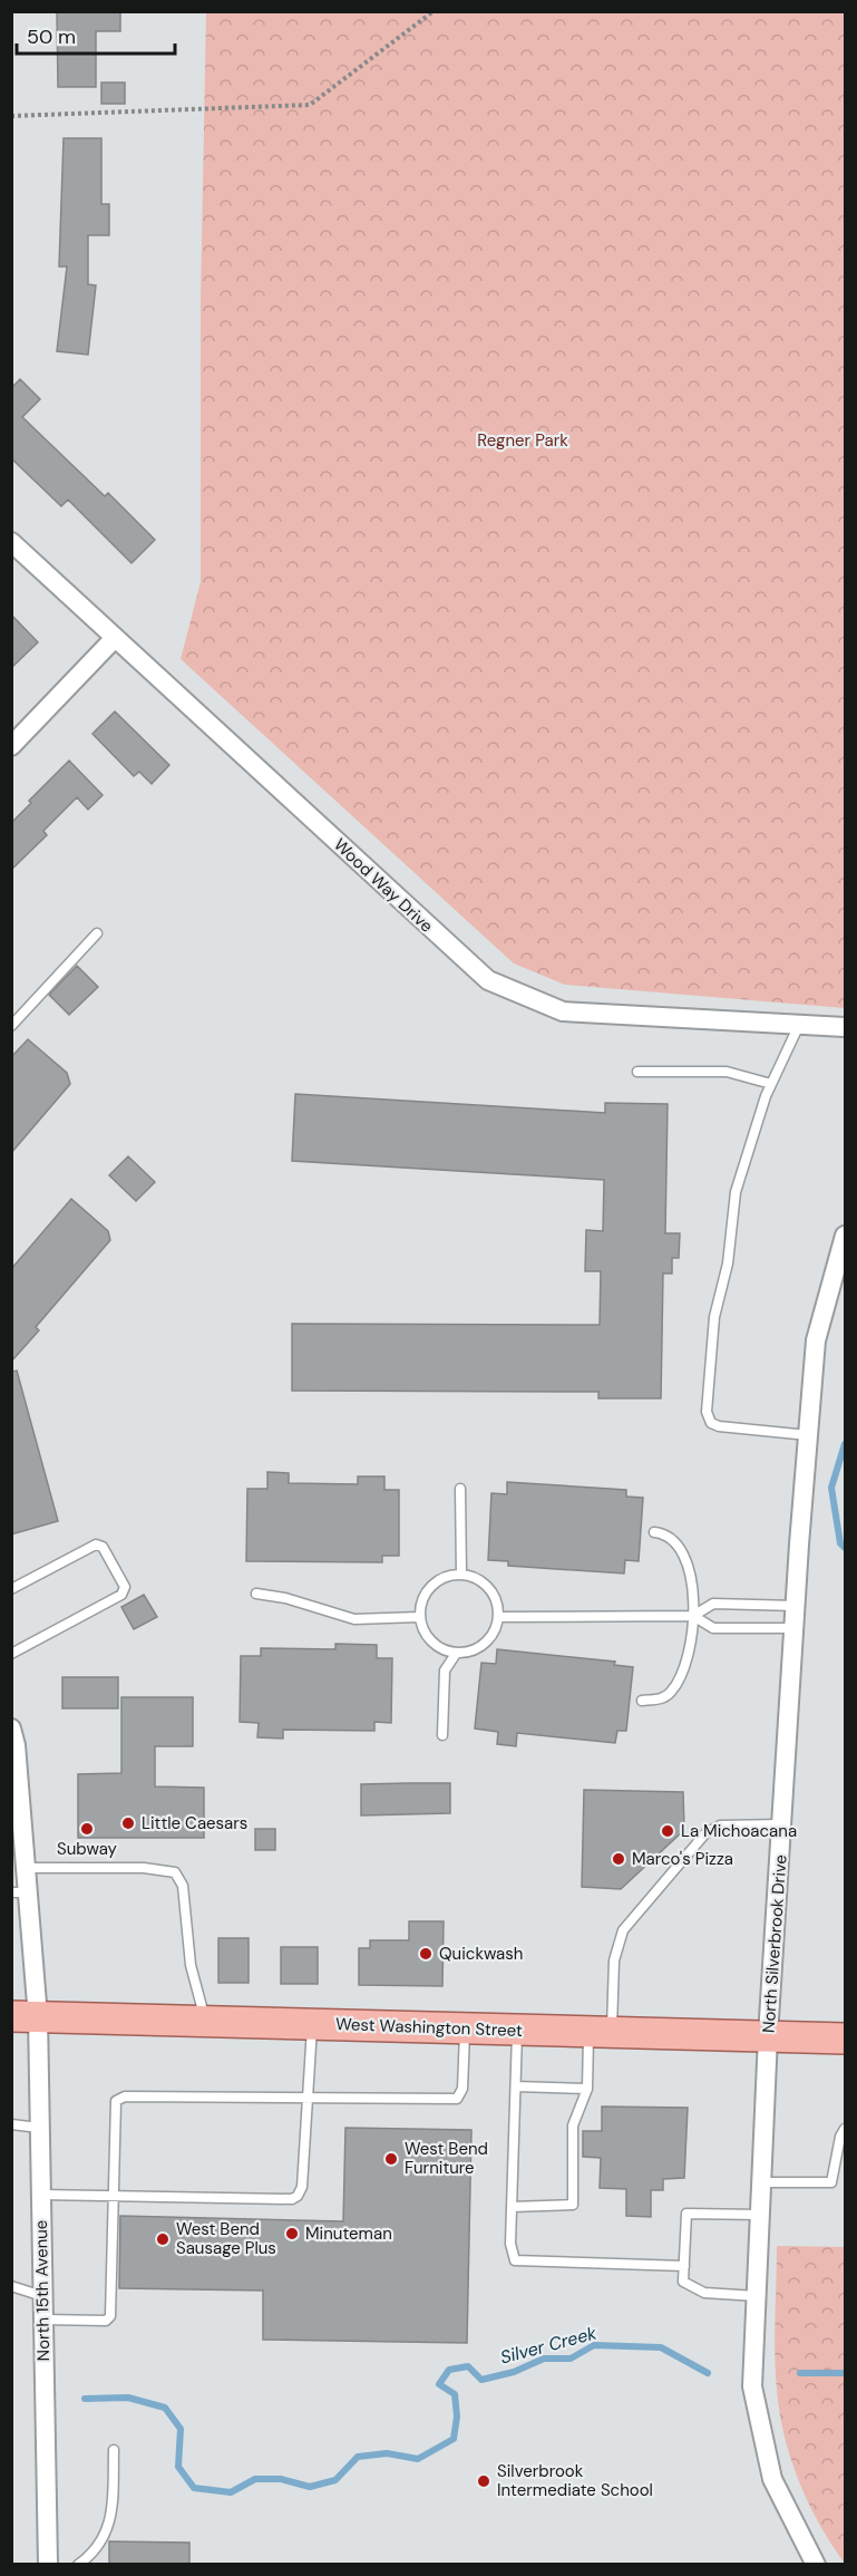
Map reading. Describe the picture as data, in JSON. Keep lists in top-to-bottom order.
{
  "streets": {
    "main road": ["West Washington Street"],
    "street": ["Wood Way Drive", "North Silverbrook Drive", "North 15th Avenue"]
  },
  "crossings": [
    ["North Silverbrook Drive", "West Washington Street"],
    ["West Washington Street", "North 15th Avenue"]
  ],
  "water": ["Silver Creek"],
  "parks": ["Regner Park"],
  "places": [
    "Little Caesars",
    "Subway",
    "La Michoacana",
    "Marco's Pizza",
    "Quickwash",
    "West Bend Furniture",
    "Minuteman",
    "West Bend Sausage Plus",
    "Silverbrook Intermediate School"
  ],
  "scale_bar": "50 m"
}
